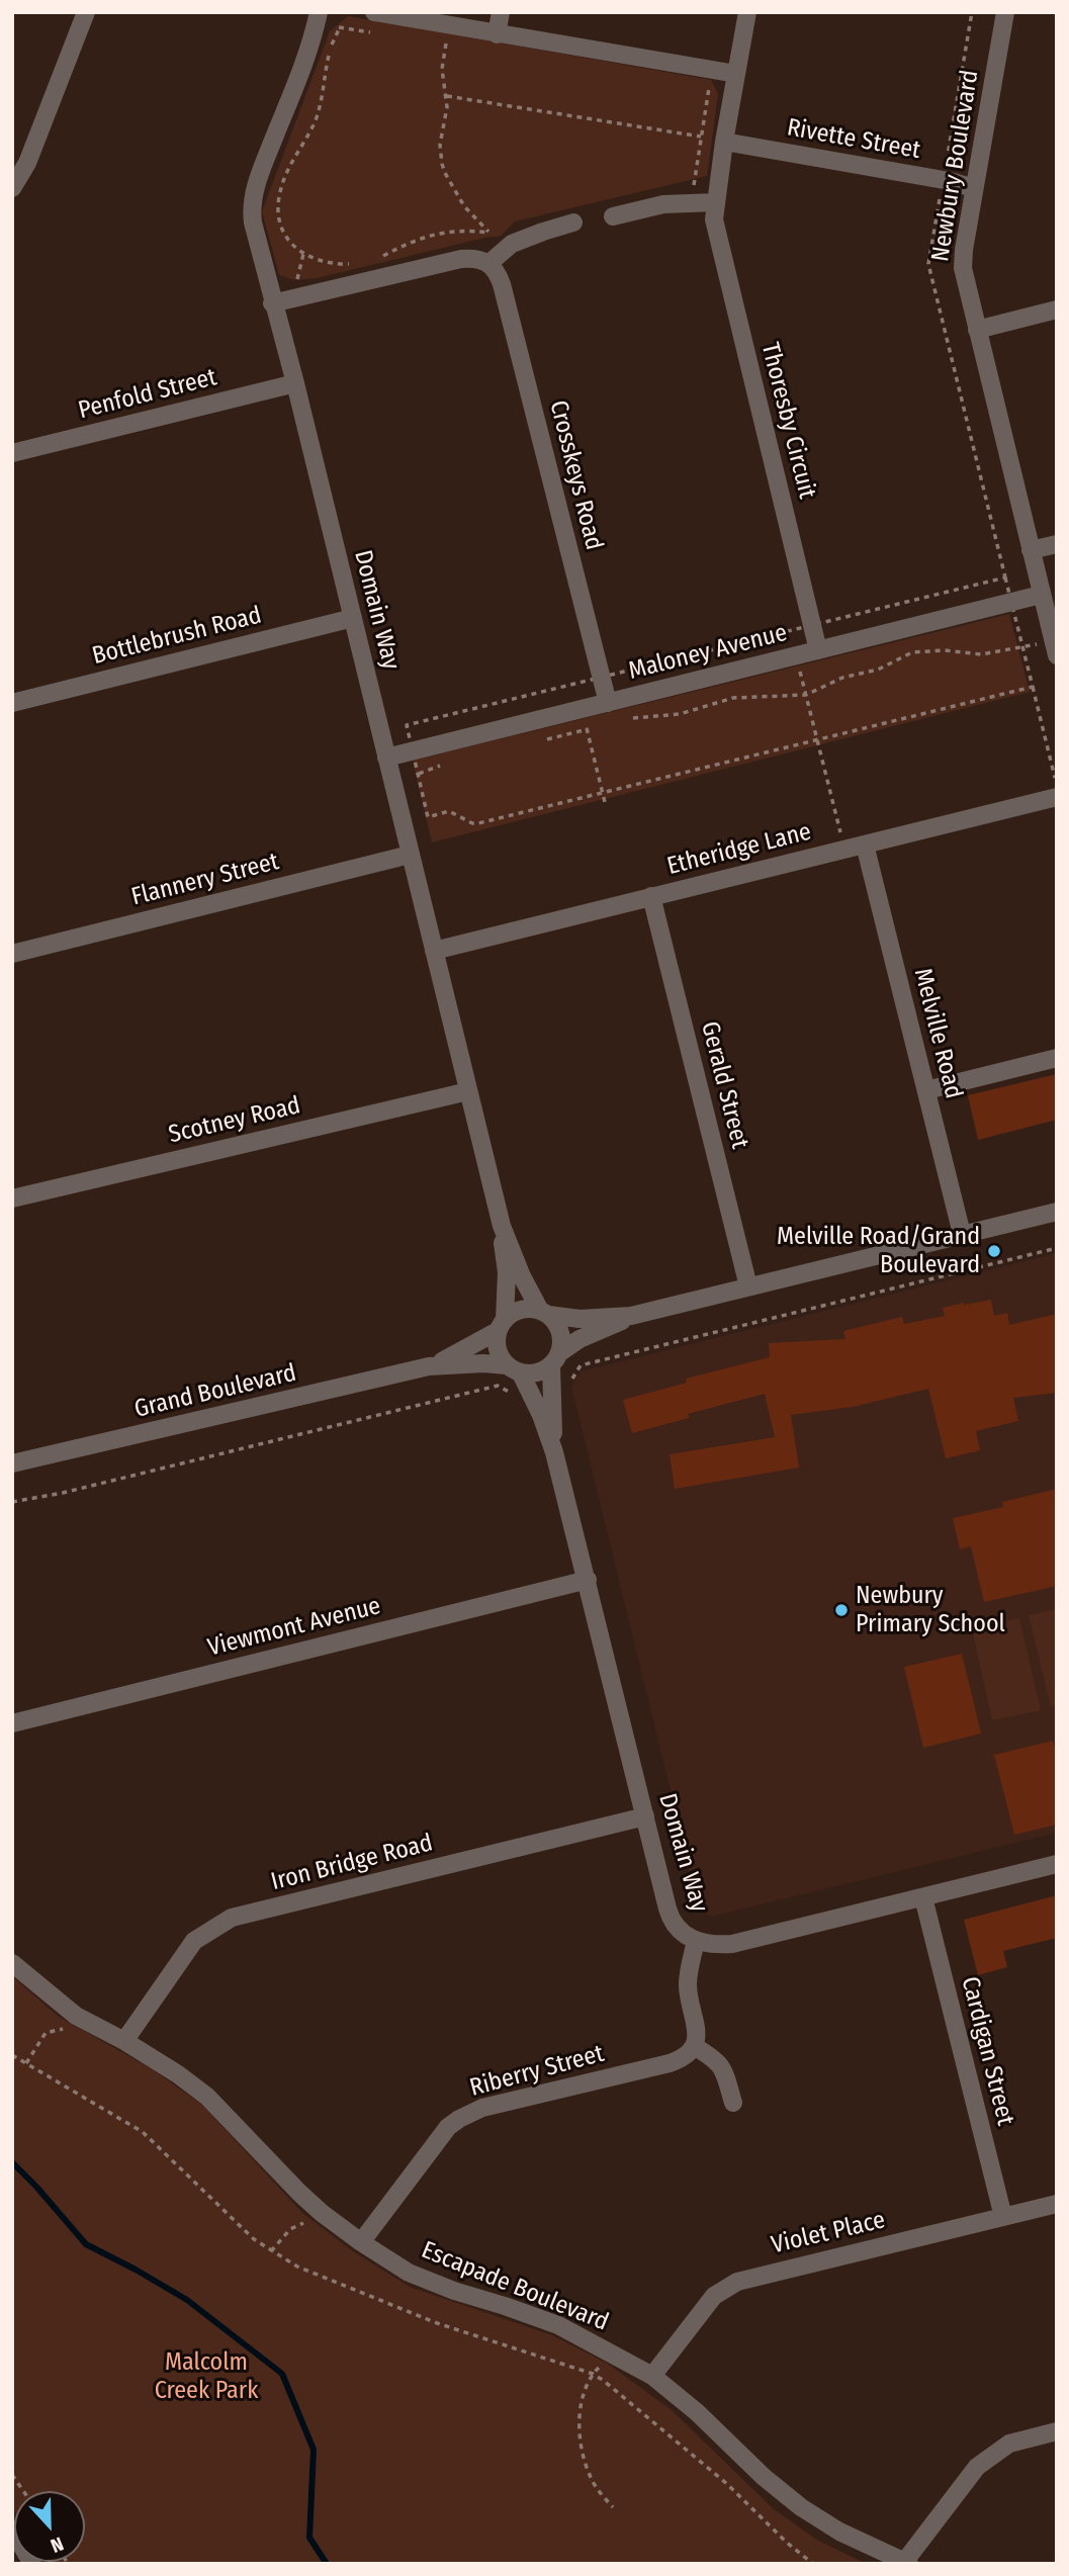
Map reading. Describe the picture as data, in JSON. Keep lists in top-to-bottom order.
{
  "streets": {
    "street": [
      "Rivette Street",
      "Newbury Boulevard",
      "Penfold Street",
      "Thoresby Circuit",
      "Crosskeys Road",
      "Domain Way",
      "Bottlebrush Road",
      "Maloney Avenue",
      "Etheridge Lane",
      "Flannery Street",
      "Melville Road",
      "Gerald Street",
      "Scotney Road",
      "Grand Boulevard",
      "Viewmont Avenue",
      "Iron Bridge Road",
      "Cardigan Street",
      "Riberry Street",
      "Violet Place",
      "Escapade Boulevard"
    ]
  },
  "crossings": [
    ["Rivette Street", "Newbury Boulevard"],
    ["Rivette Street", "Thoresby Circuit"],
    ["Newbury Boulevard", "Maloney Avenue"],
    ["Penfold Street", "Domain Way"],
    ["Thoresby Circuit", "Maloney Avenue"],
    ["Crosskeys Road", "Maloney Avenue"],
    ["Domain Way", "Bottlebrush Road"],
    ["Domain Way", "Maloney Avenue"],
    ["Domain Way", "Etheridge Lane"],
    ["Domain Way", "Flannery Street"],
    ["Domain Way", "Scotney Road"],
    ["Domain Way", "Grand Boulevard"],
    ["Domain Way", "Viewmont Avenue"],
    ["Domain Way", "Iron Bridge Road"],
    ["Domain Way", "Cardigan Street"],
    ["Etheridge Lane", "Melville Road"],
    ["Etheridge Lane", "Gerald Street"],
    ["Iron Bridge Road", "Escapade Boulevard"],
    ["Cardigan Street", "Violet Place"],
    ["Riberry Street", "Escapade Boulevard"],
    ["Violet Place", "Escapade Boulevard"]
  ],
  "parks": ["Malcolm Creek Park"],
  "places": ["Melville Road/Grand Boulevard", "Newbury Primary School"],
  "north": "bottom"
}
